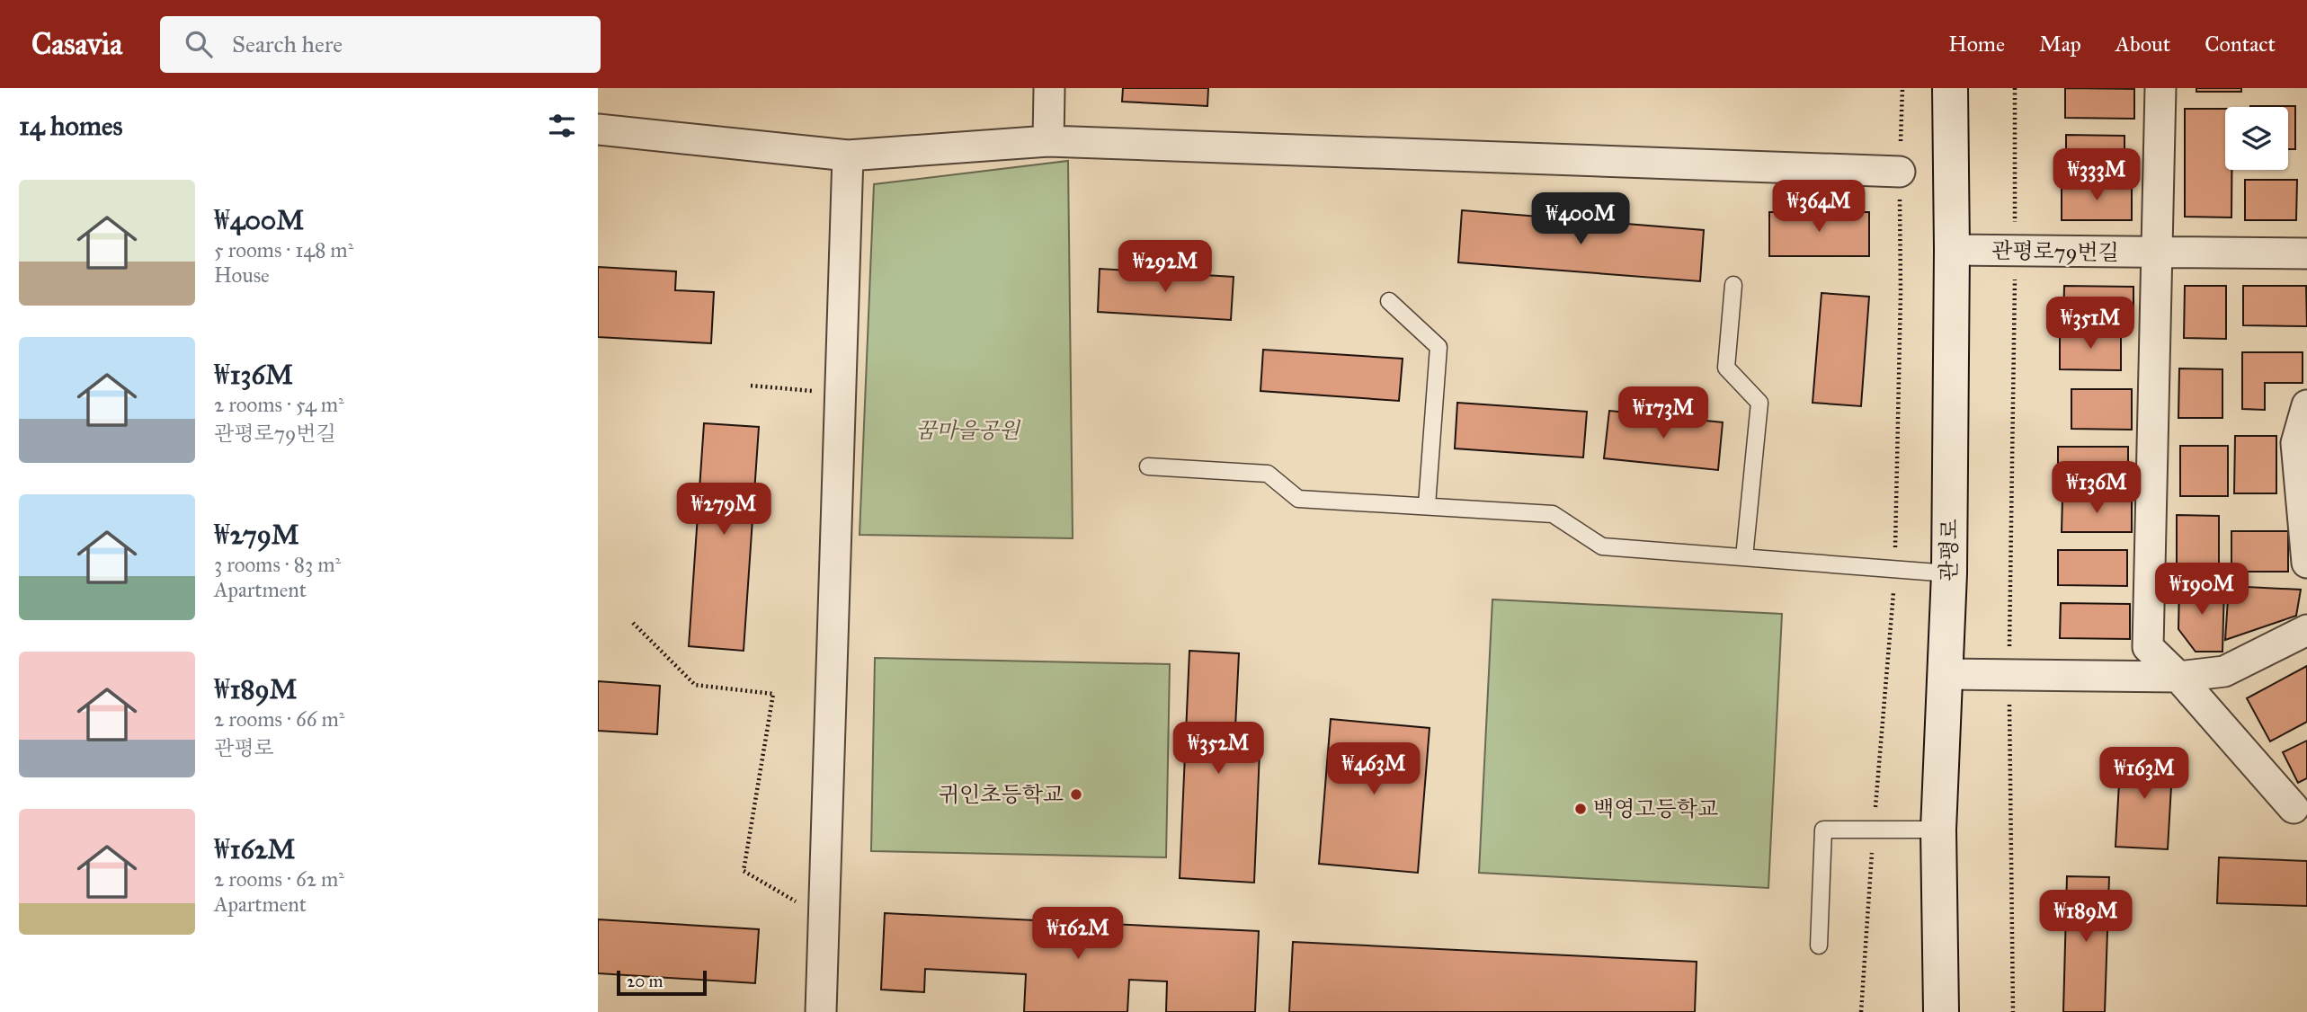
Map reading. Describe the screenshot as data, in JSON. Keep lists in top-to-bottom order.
{
  "streets": {
    "street": ["관평로79번길", "관평로"]
  },
  "crossings": [
    ["관평로79번길", "관평로"]
  ],
  "parks": ["꿈마을공원"],
  "places": ["귀인초등학교", "백영고등학교"],
  "scale_bar": "20 m",
  "page": {
    "header": "Casavia",
    "search": "Search here",
    "nav": [
      "Home",
      "Map",
      "About",
      "Contact"
    ],
    "heading": "14 homes",
    "price": [
      "₩333M",
      "₩364M",
      "₩400M",
      "₩292M",
      "₩351M",
      "₩173M",
      "₩136M",
      "₩279M",
      "₩190M",
      "₩352M",
      "₩463M",
      "₩163M",
      "₩189M",
      "₩162M"
    ],
    "list": [
      {
        "name": "₩400M",
        "note": "5 rooms · 148 m² · House"
      },
      {
        "name": "₩136M",
        "note": "2 rooms · 54 m² · 관평로79번길"
      },
      {
        "name": "₩279M",
        "note": "3 rooms · 83 m² · Apartment"
      },
      {
        "name": "₩189M",
        "note": "2 rooms · 66 m² · 관평로"
      },
      {
        "name": "₩162M",
        "note": "2 rooms · 62 m² · Apartment"
      }
    ],
    "scale": "20 m"
  }
}
